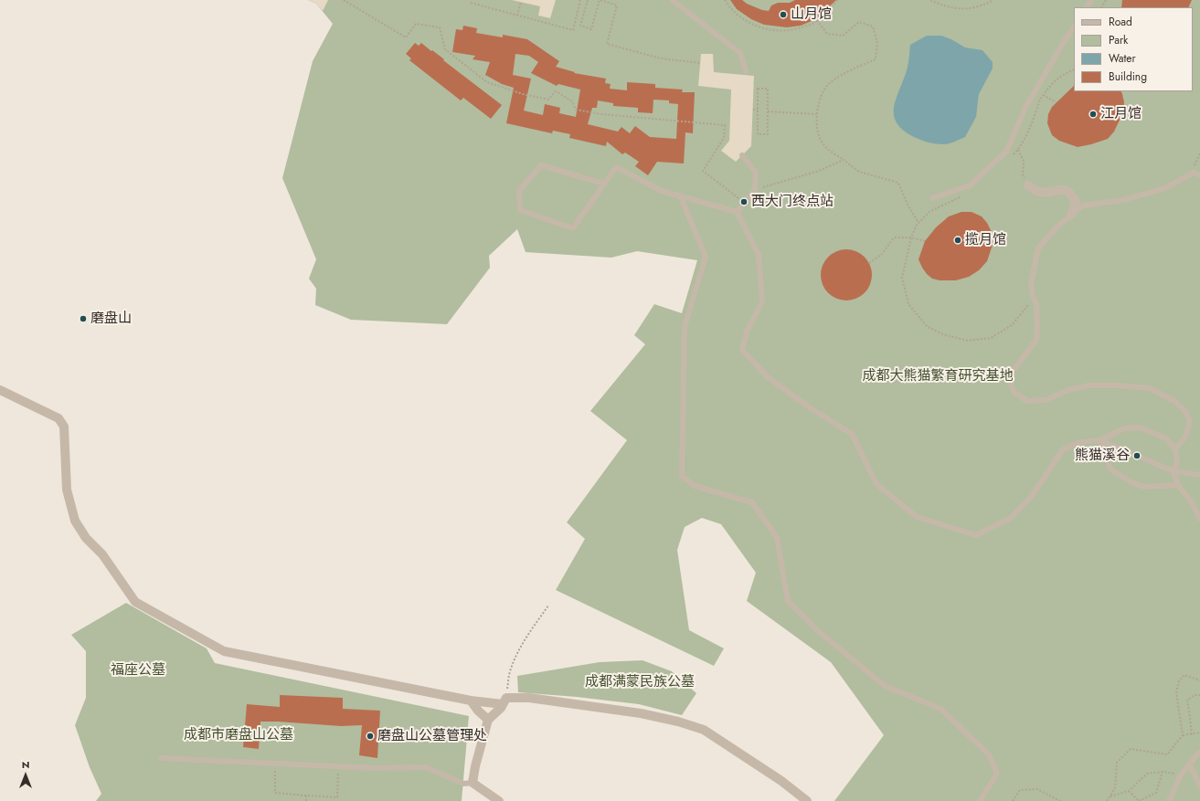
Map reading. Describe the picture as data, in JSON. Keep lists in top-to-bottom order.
{
  "parks": [
    "成都大熊猫繁育研究基地",
    "福座公墓",
    "成都满蒙民族公墓",
    "成都市磨盘山公墓"
  ],
  "places": [
    "山月馆",
    "江月馆",
    "西大门终点站",
    "揽月馆",
    "磨盘山",
    "熊猫溪谷",
    "磨盘山公墓管理处"
  ],
  "legend": [
    "Road",
    "Park",
    "Water",
    "Building"
  ],
  "north": "top"
}
